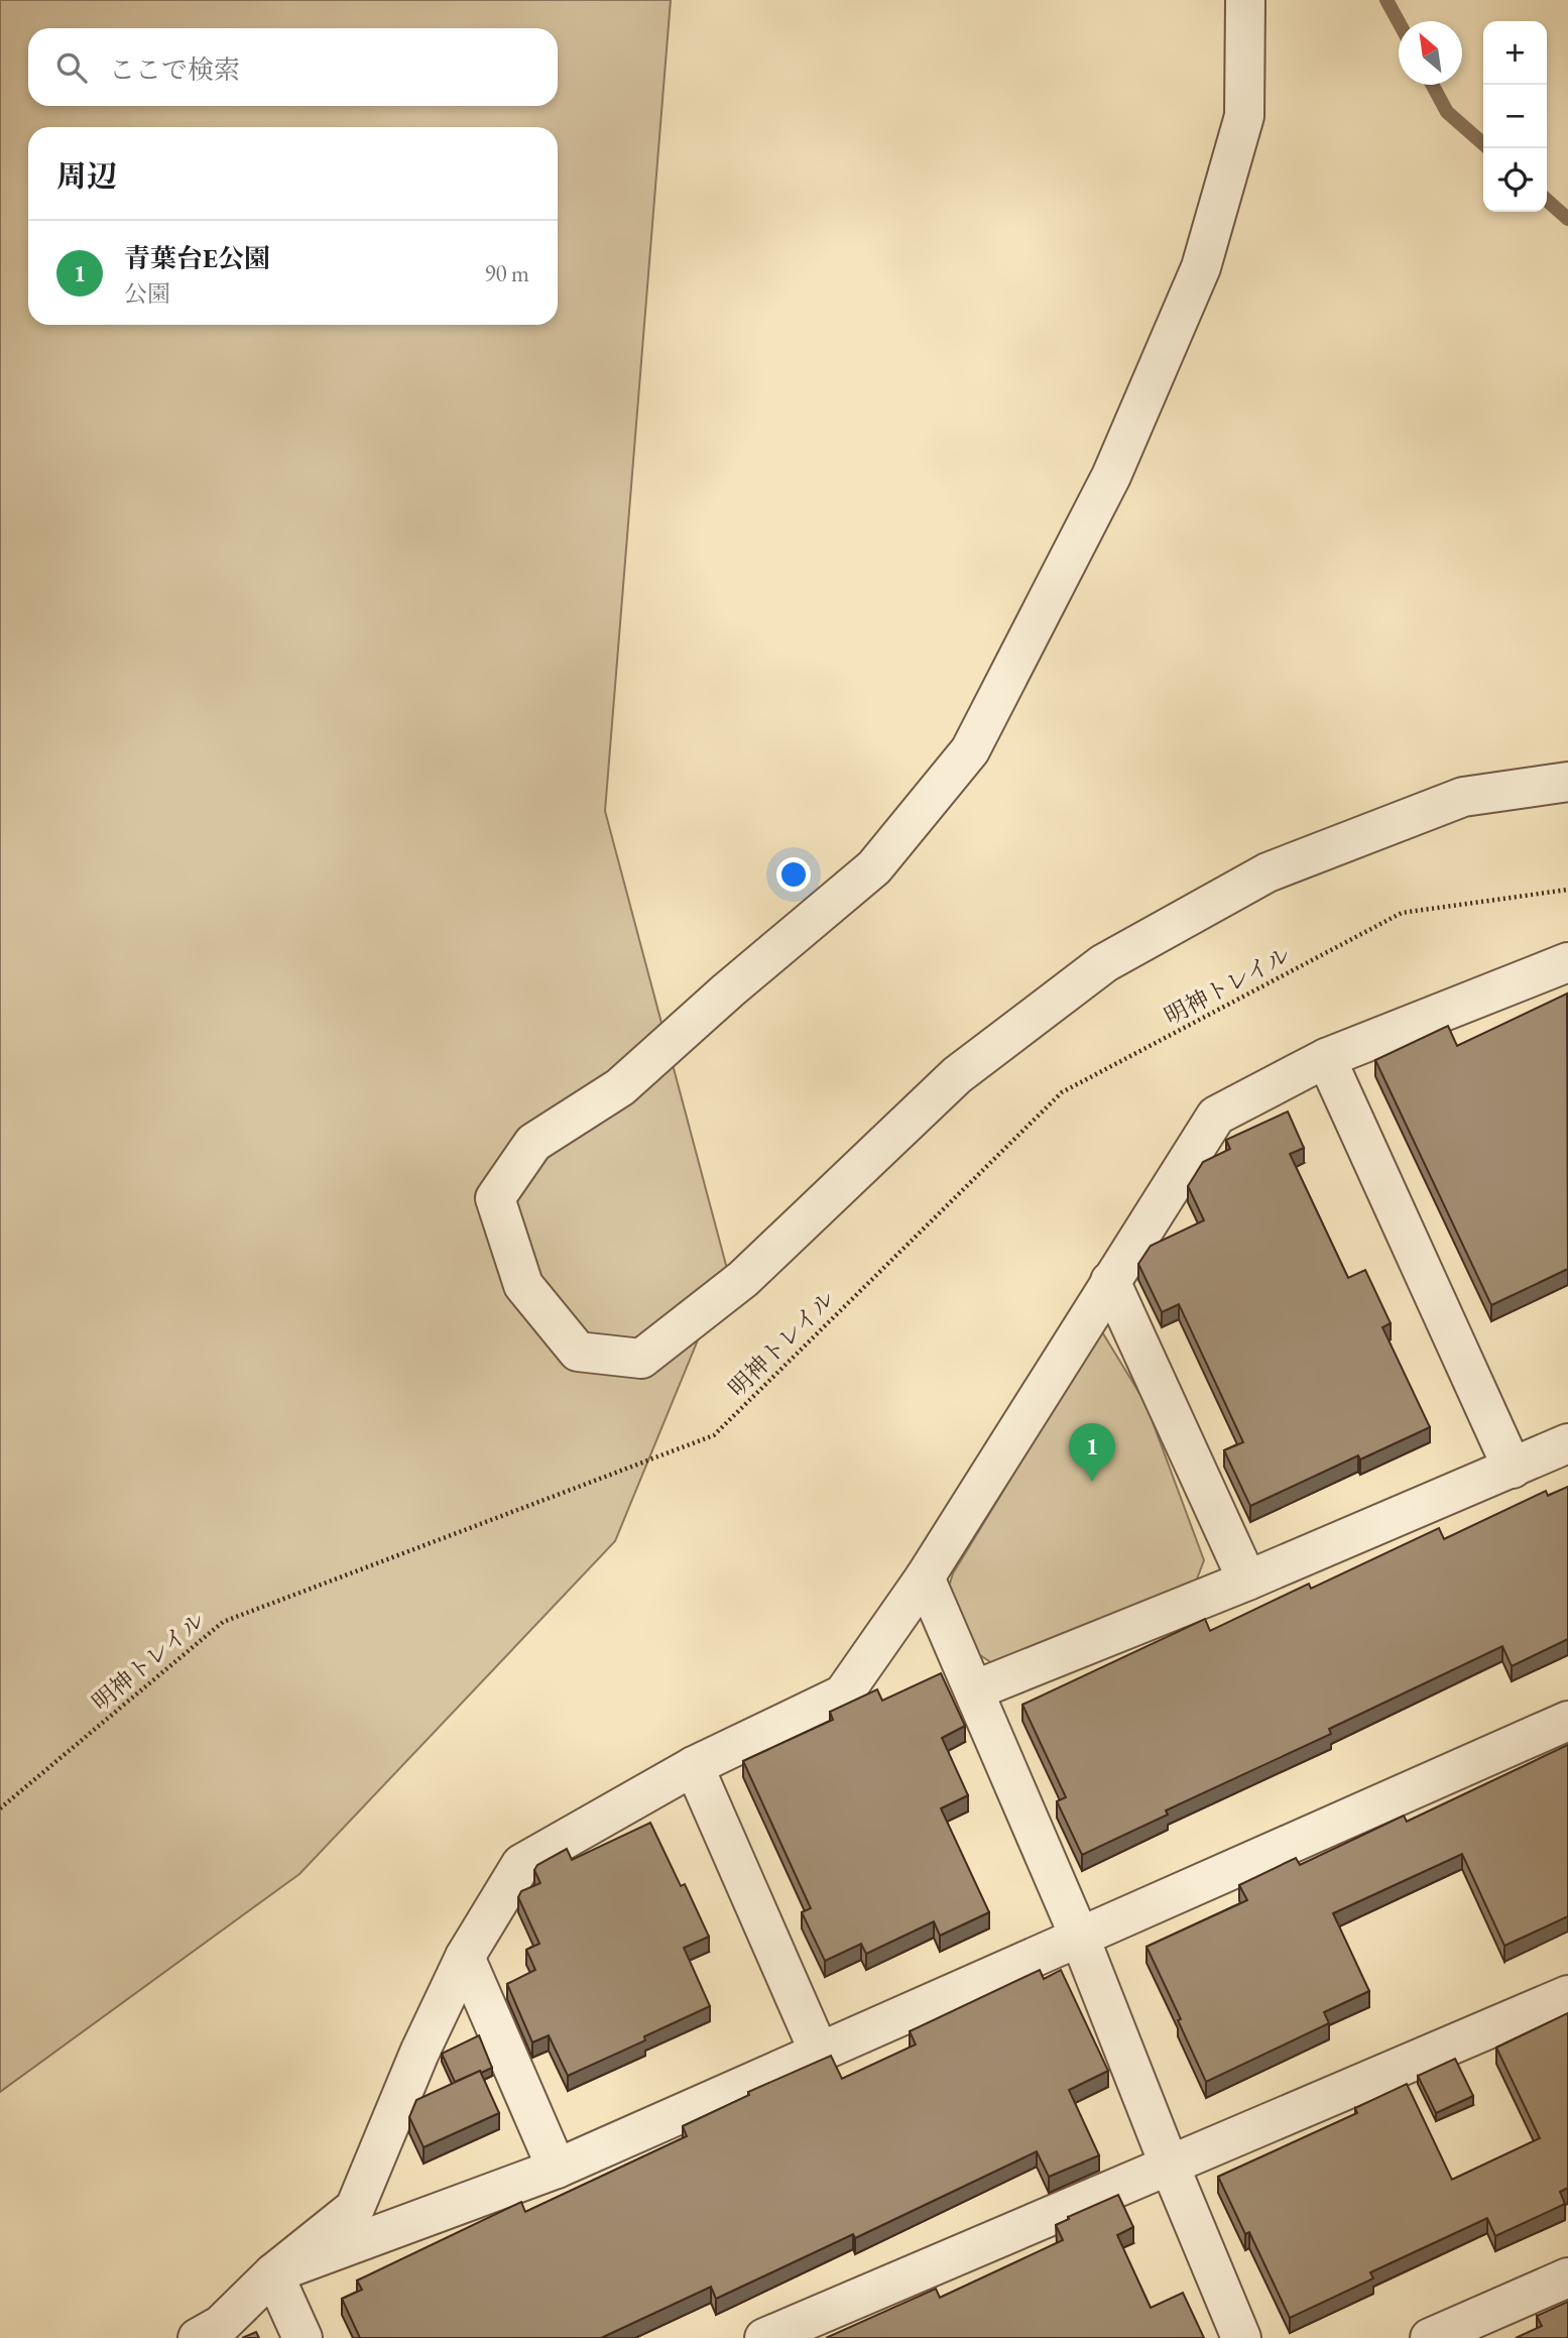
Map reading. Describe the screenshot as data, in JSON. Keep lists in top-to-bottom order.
{
  "streets": {
    "path": ["明神トレイル"]
  },
  "north": "top left",
  "page": {
    "map_buttons": ["+", "−"],
    "search": "ここで検索",
    "heading": "周辺",
    "list": [
      {
        "mark": "1",
        "name": "青葉台E公園",
        "note": "公園",
        "value": "90 m"
      }
    ],
    "pins": "1"
  }
}
